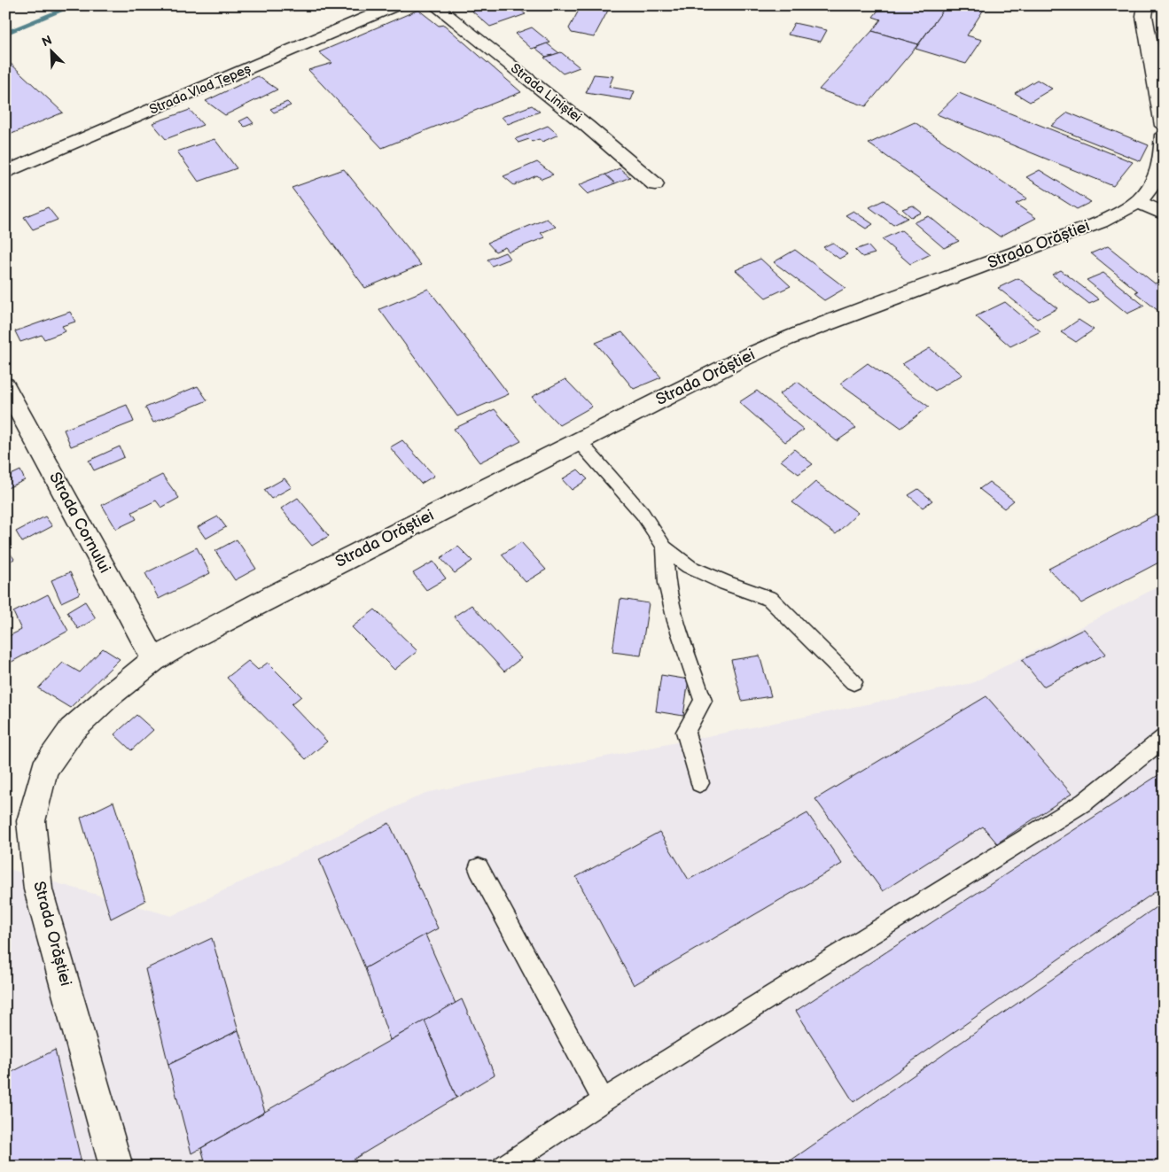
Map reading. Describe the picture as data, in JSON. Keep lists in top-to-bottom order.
{
  "streets": {
    "street": [
      "Strada Vlad Țepeș",
      "Strada Liniștei",
      "Strada Orăștiei",
      "Strada Cornului"
    ]
  },
  "crossings": [
    ["Strada Orăștiei", "Strada Cornului"]
  ],
  "north": "top left"
}
